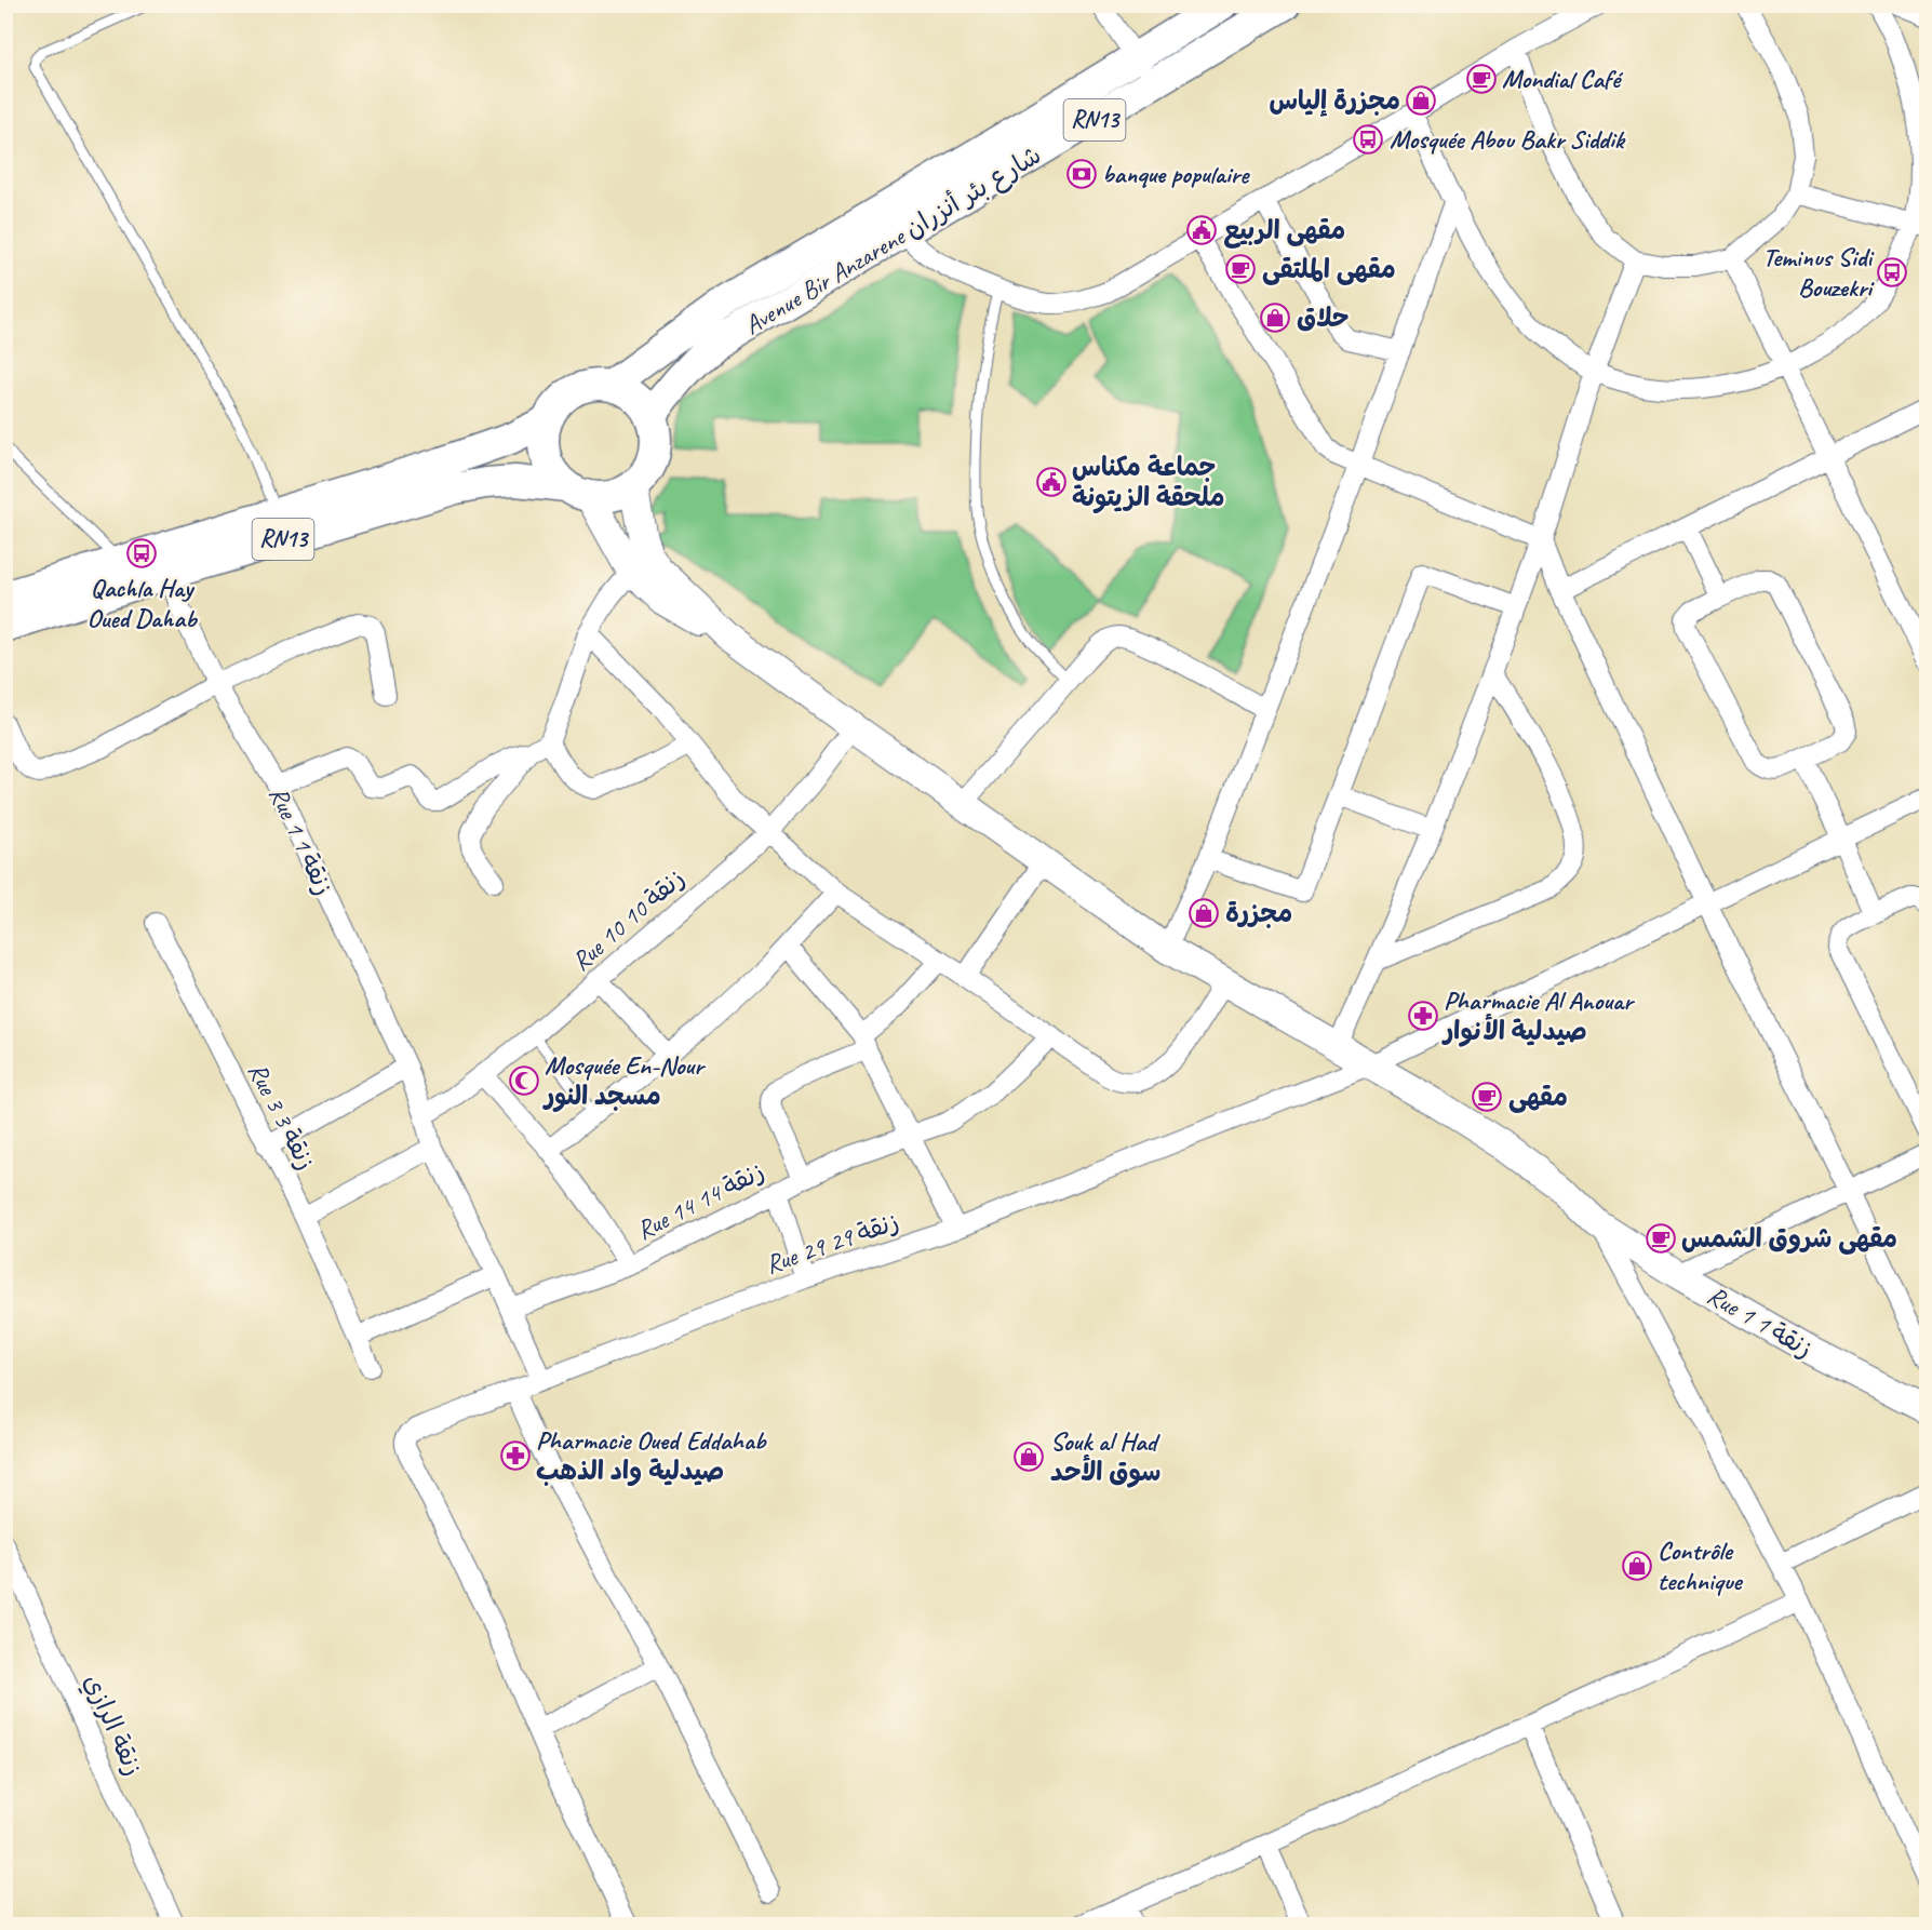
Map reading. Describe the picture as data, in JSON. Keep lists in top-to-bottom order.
{
  "streets": {
    "main road": ["RN13", "Avenue Bir Anzarene شارع بئر أنزران"],
    "street": [
      "Rue 1 زنقة 1",
      "Rue 10 زنقة 10",
      "Rue 3 زنقة 3",
      "Rue 14 زنقة 14",
      "Rue 29 زنقة 29",
      "زنقة الرازي"
    ]
  },
  "crossings": [
    ["RN13", "Avenue Bir Anzarene شارع بئر أنزران"],
    ["RN13", "Rue 1 زنقة 1"],
    ["Rue 1 زنقة 1", "Rue 10 زنقة 10"],
    ["Rue 1 زنقة 1", "Rue 14 زنقة 14"],
    ["Rue 1 زنقة 1", "Rue 29 زنقة 29"],
    ["Rue 10 زنقة 10", "Rue 3 زنقة 3"]
  ],
  "places": {
    "cafe": [
      "Mondial Café",
      "مقهى الملتقى",
      "مقهى",
      "مقهى شروق الشمس"
    ],
    "shop": [
      "مجزرة إلياس",
      "حلاق",
      "مجزرة",
      "Souk al Had سوق الأحد",
      "Contrôle technique"
    ],
    "bus stop": ["Mosquée Abou Bakr Siddik", "Teminus Sidi Bouzekri", "Qachla Hay Oued Dahab"],
    "bank": ["banque populaire"],
    "public building": ["مقهى الربيع", "جماعة مكناس ملحقة الزيتونة"],
    "pharmacy": ["Pharmacie Al Anouar صيدلية الأنوار", "Pharmacie Oued Eddahab صيدلية واد الذهب"],
    "mosque": ["Mosquée En-Nour مسجد النور"]
  }
}
